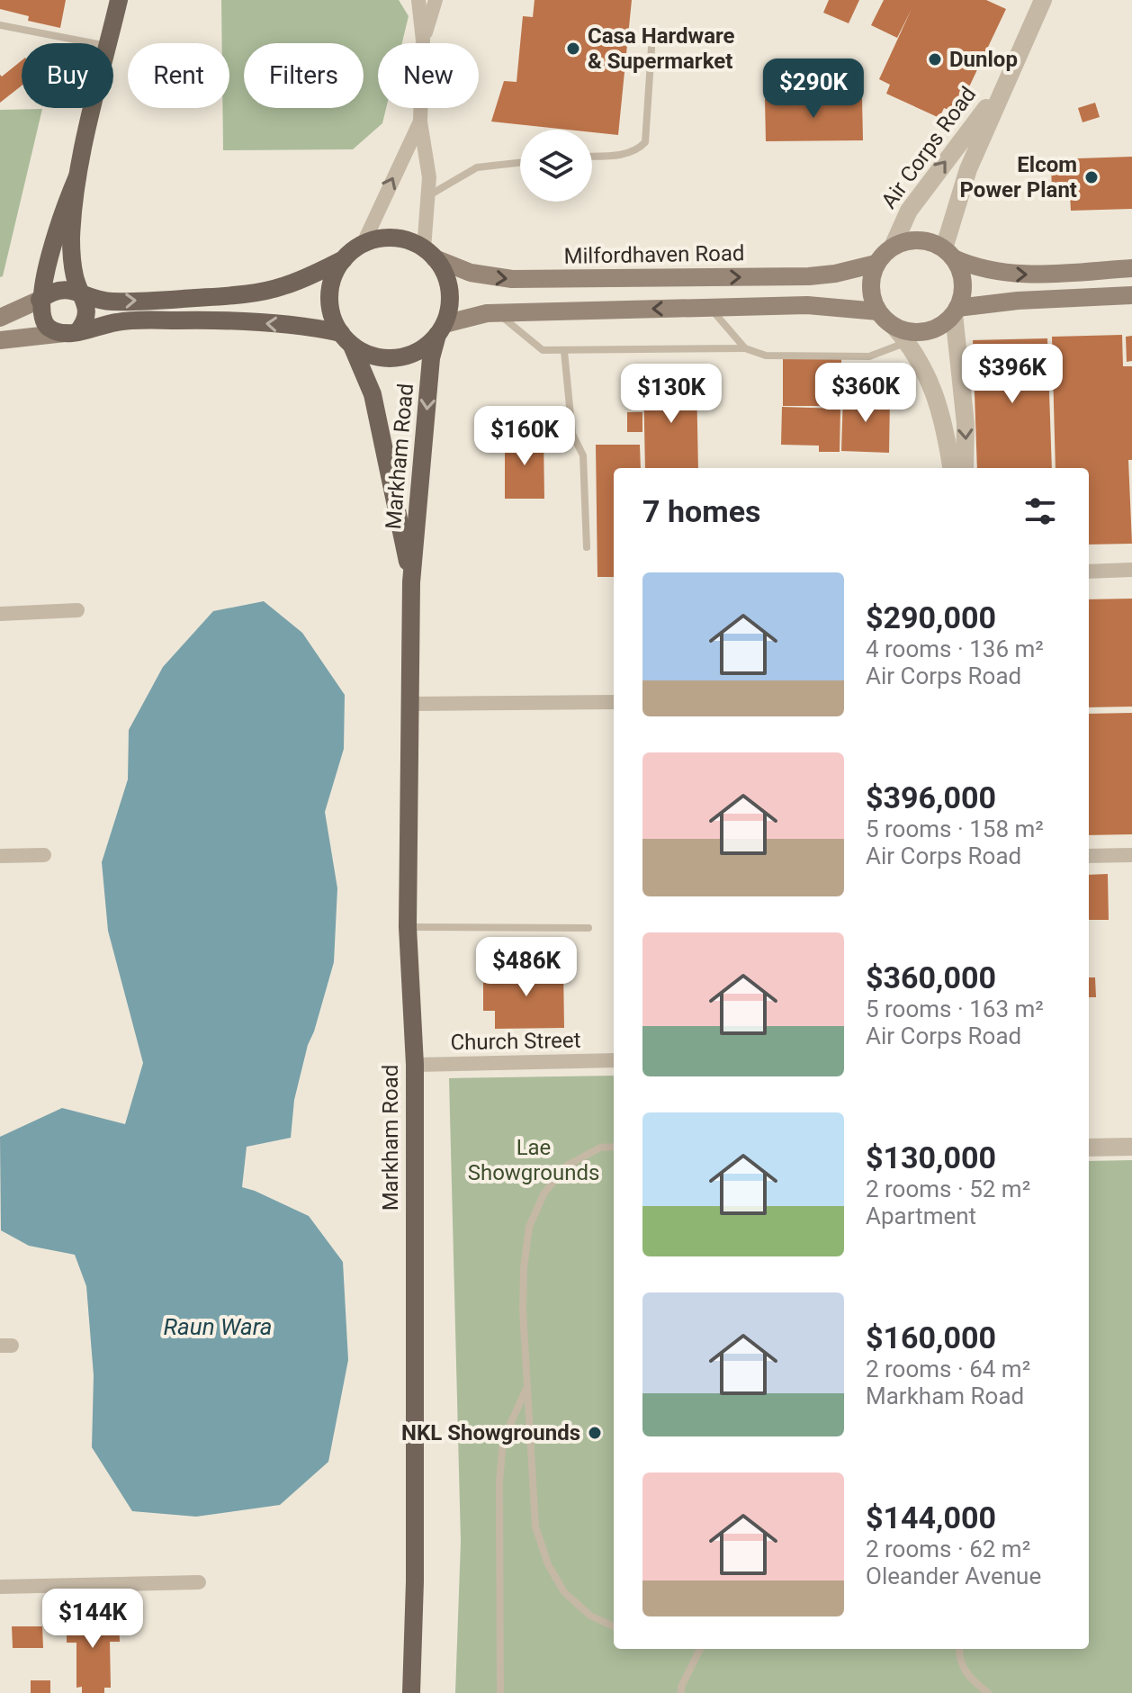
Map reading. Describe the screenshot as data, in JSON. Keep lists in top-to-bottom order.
{
  "streets": {
    "main road": ["Milfordhaven Road", "Markham Road"],
    "street": ["Air Corps Road", "Church Street"]
  },
  "crossings": [
    ["Air Corps Road", "Milfordhaven Road"],
    ["Milfordhaven Road", "Markham Road"],
    ["Markham Road", "Church Street"]
  ],
  "water": ["Raun Wara"],
  "parks": ["Lae Showgrounds"],
  "places": [
    "Casa Hardware & Supermarket",
    "Dunlop",
    "Elcom Power Plant",
    "NKL Showgrounds"
  ],
  "page": {
    "chip": [
      "Buy",
      "Rent",
      "Filters",
      "New"
    ],
    "price": [
      "$290K",
      "$396K",
      "$360K",
      "$130K",
      "$160K",
      "$486K",
      "$144K"
    ],
    "heading": "7 homes",
    "list": [
      {
        "name": "$290,000",
        "note": "4 rooms · 136 m² · Air Corps Road"
      },
      {
        "name": "$396,000",
        "note": "5 rooms · 158 m² · Air Corps Road"
      },
      {
        "name": "$360,000",
        "note": "5 rooms · 163 m² · Air Corps Road"
      },
      {
        "name": "$130,000",
        "note": "2 rooms · 52 m² · Apartment"
      },
      {
        "name": "$160,000",
        "note": "2 rooms · 64 m² · Markham Road"
      },
      {
        "name": "$144,000",
        "note": "2 rooms · 62 m² · Oleander Avenue"
      }
    ]
  }
}
